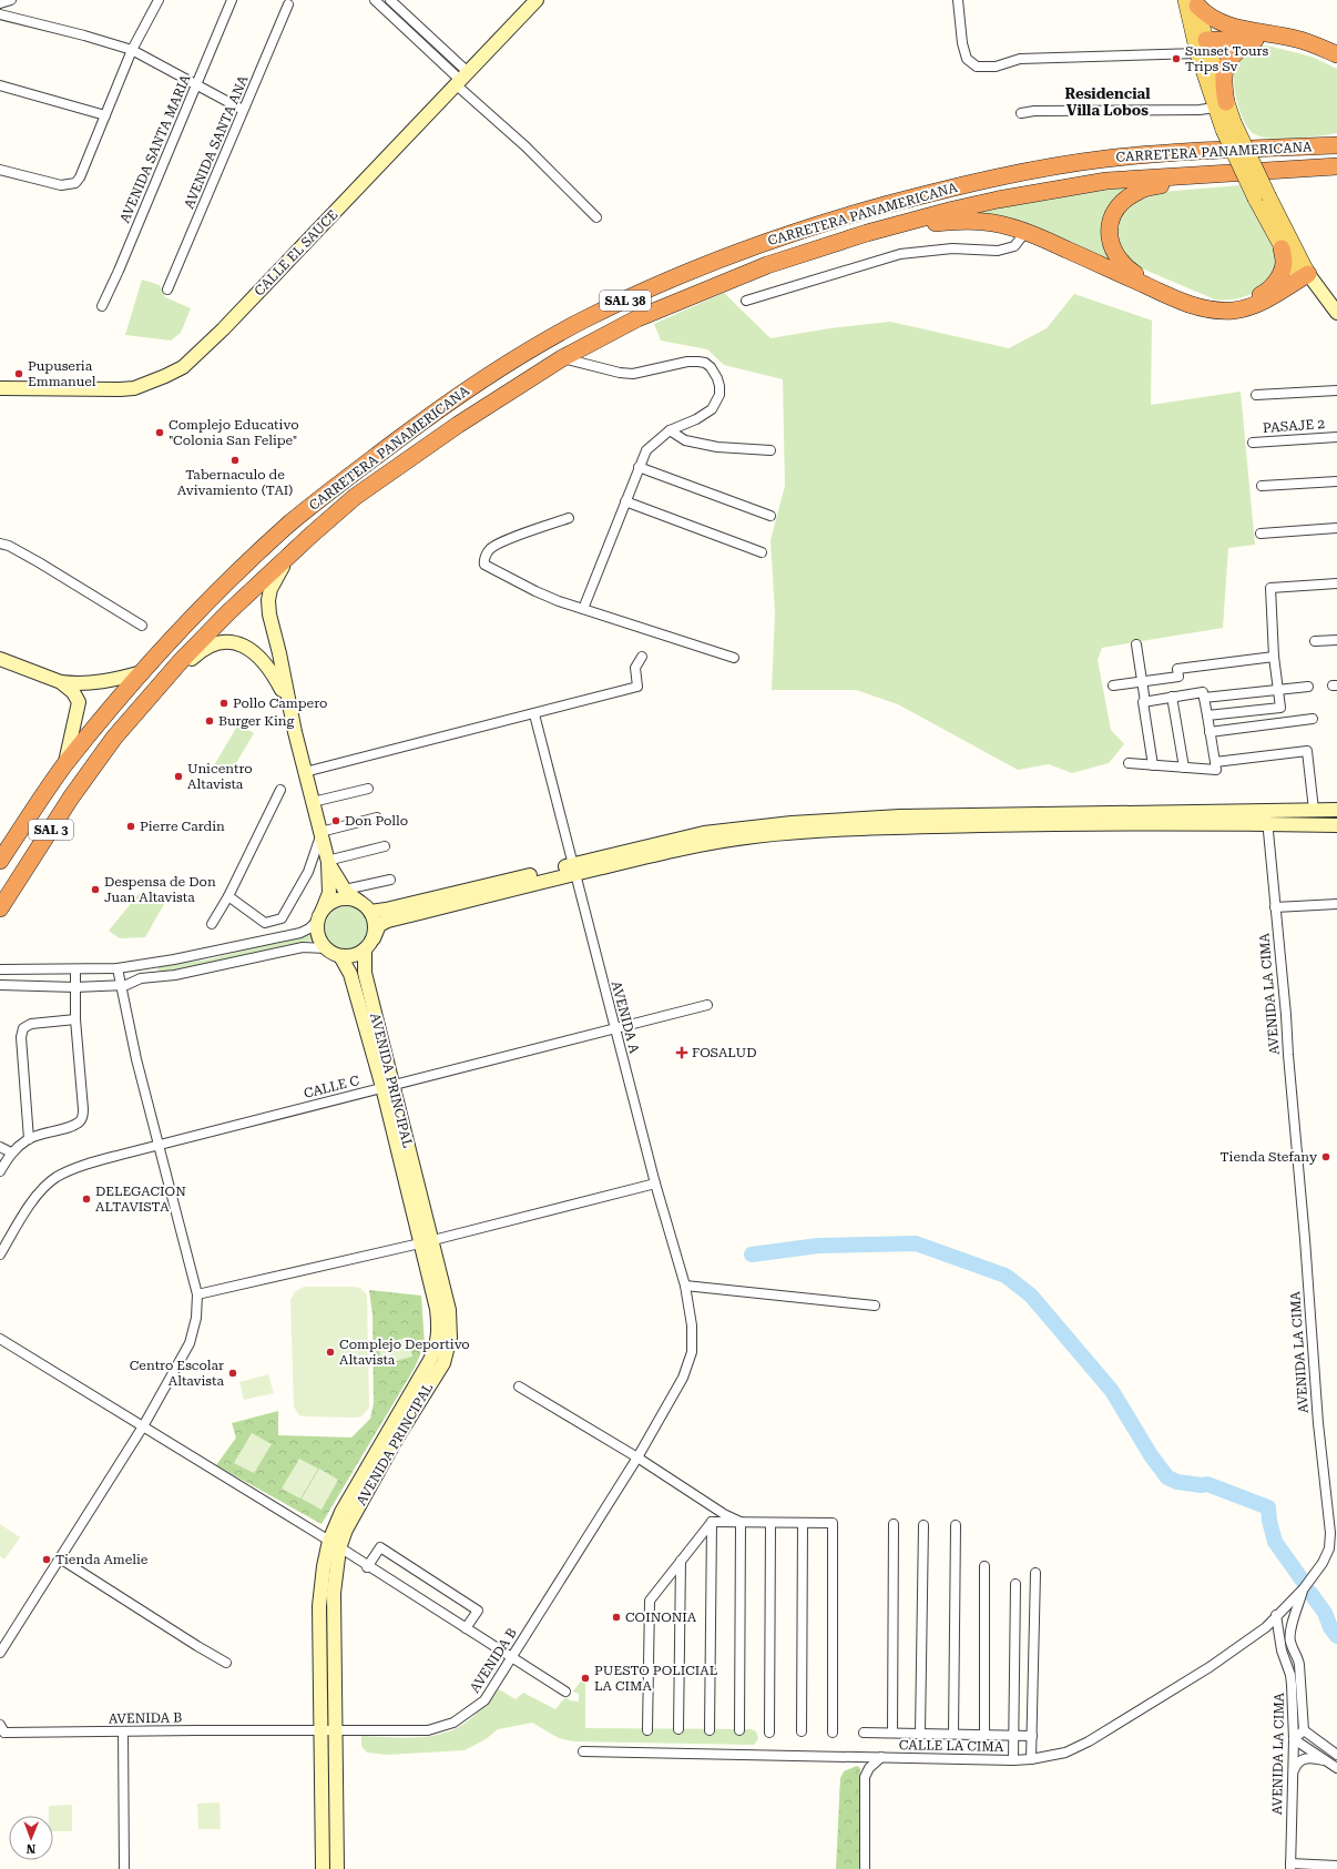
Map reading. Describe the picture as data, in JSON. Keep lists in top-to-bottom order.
{
  "streets": {
    "highway": ["CARRETERA PANAMERICANA", "SAL 38", "SAL 3"],
    "street": [
      "AVENIDA SANTA ANA",
      "AVENIDA SANTA MARIA",
      "CALLE EL SAUCE",
      "PASAJE 2",
      "AVENIDA LA CIMA",
      "AVENIDA A",
      "AVENIDA PRINCIPAL",
      "CALLE C",
      "AVENIDA B",
      "CALLE LA CIMA"
    ]
  },
  "crossings": [
    ["CARRETERA PANAMERICANA", "SAL 3"],
    ["AVENIDA LA CIMA", "CALLE LA CIMA"],
    ["AVENIDA A", "CALLE C"],
    ["AVENIDA A", "AVENIDA B"],
    ["AVENIDA PRINCIPAL", "CALLE C"],
    ["AVENIDA PRINCIPAL", "AVENIDA B"]
  ],
  "districts": ["Residencial Villa Lobos"],
  "places": {
    "other": [
      "Sunset Tours Trips Sv",
      "Pupuseria Emmanuel",
      "Complejo Educativo \"Colonia San Felipe\"",
      "Tabernaculo de Avivamiento (TAI)",
      "Pollo Campero",
      "Burger King",
      "Unicentro Altavista",
      "Don Pollo",
      "Pierre Cardin",
      "Despensa de Don Juan Altavista",
      "Tienda Stefany",
      "DELEGACION ALTAVISTA",
      "Complejo Deportivo Altavista",
      "Centro Escolar Altavista",
      "Tienda Amelie",
      "COINONIA",
      "PUESTO POLICIAL LA CIMA"
    ],
    "health": ["FOSALUD"]
  },
  "north": "bottom"
}
